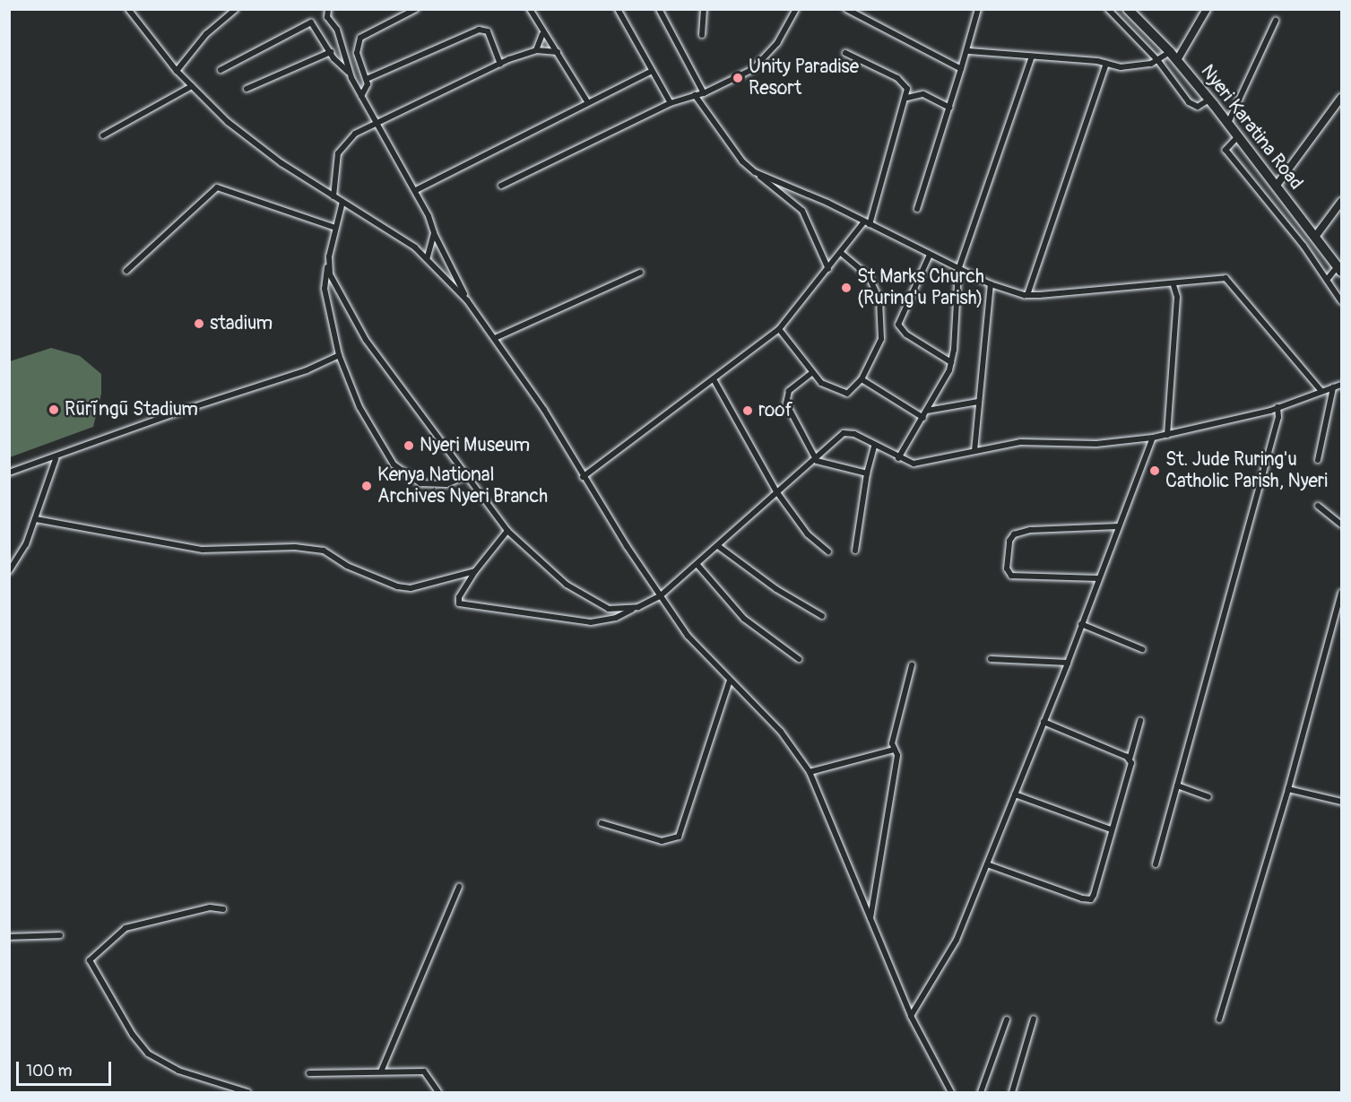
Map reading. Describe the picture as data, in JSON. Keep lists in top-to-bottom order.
{
  "streets": {
    "highway": ["Nyeri Karatina Road"]
  },
  "places": [
    "Unity Paradise Resort",
    "St Marks Church (Ruring'u Parish)",
    "stadium",
    "Rũrĩngũ Stadium",
    "roof",
    "Nyeri Museum",
    "St. Jude Ruring'u Catholic Parish, Nyeri",
    "Kenya National Archives Nyeri Branch"
  ],
  "scale_bar": "100 m"
}
